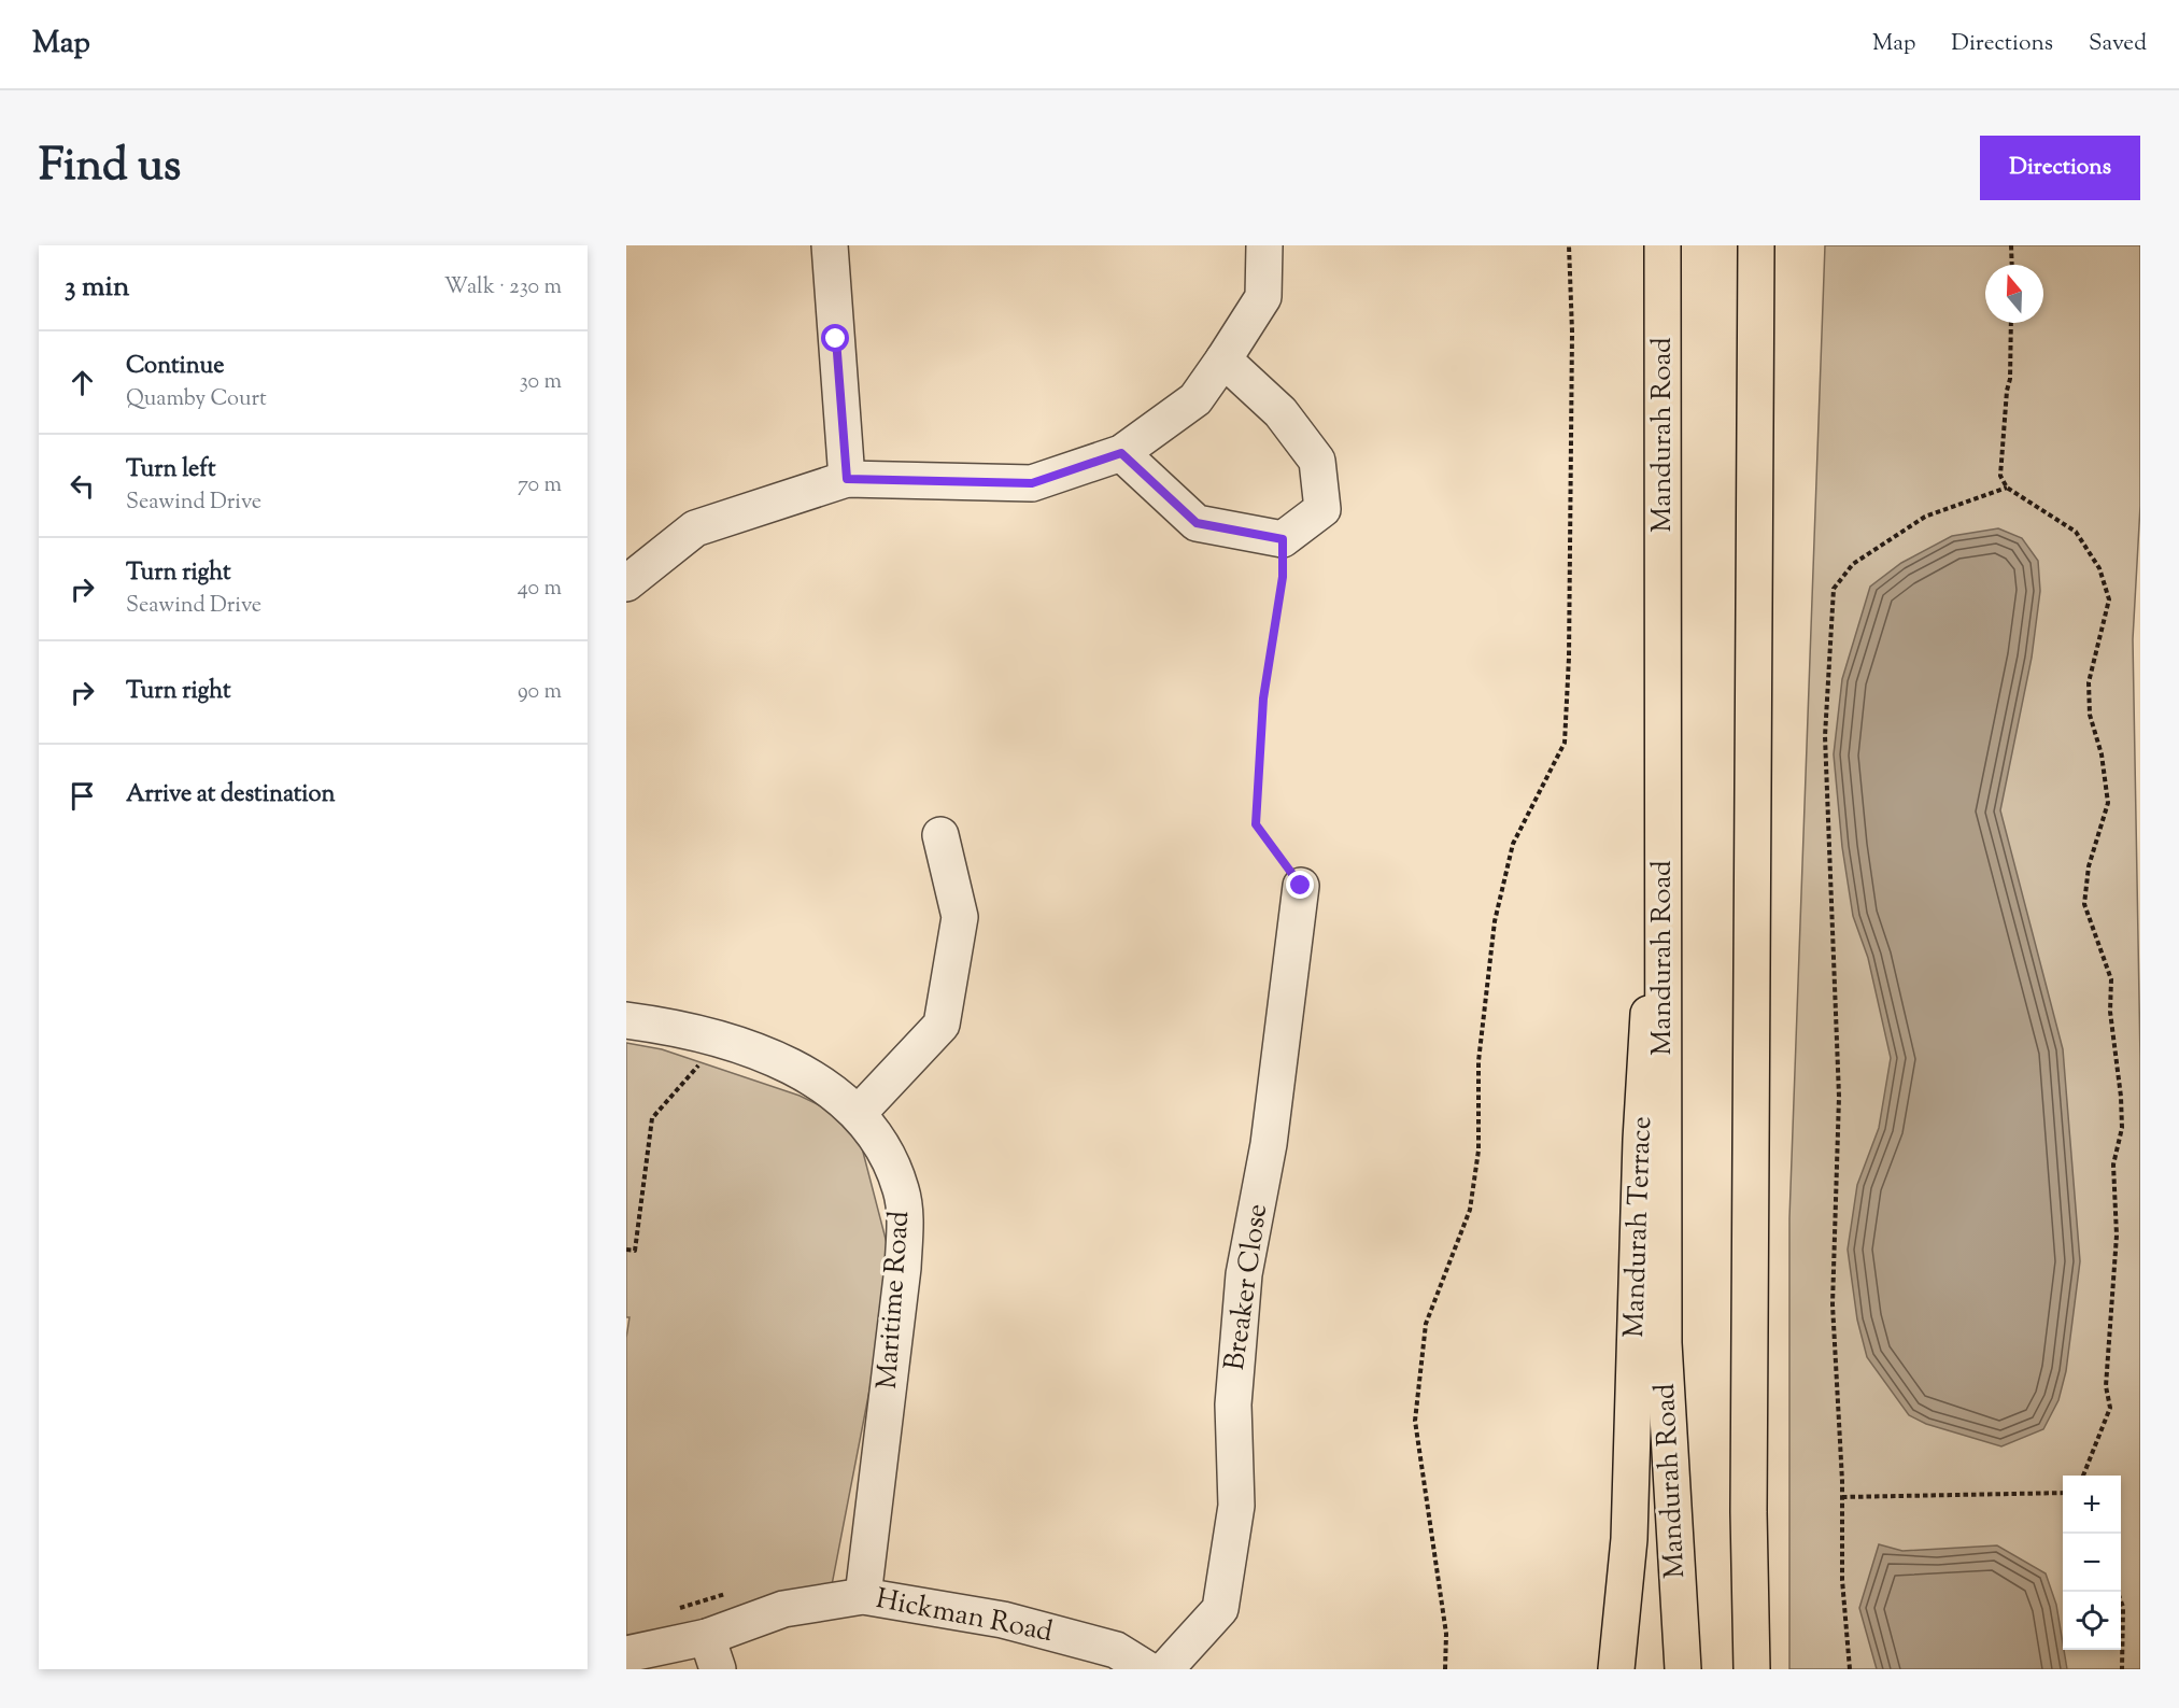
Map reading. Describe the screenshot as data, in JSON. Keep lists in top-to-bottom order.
{
  "streets": {
    "main road": ["Mandurah Road", "Mandurah Terrace"],
    "street": ["Breaker Close", "Maritime Road", "Hickman Road"]
  },
  "crossings": [
    ["Mandurah Road", "Mandurah Terrace"],
    ["Maritime Road", "Hickman Road"]
  ],
  "north": "top",
  "page": {
    "header": "Map",
    "nav": ["Map", "Directions", "Saved"],
    "title": "Find us",
    "buttons": "Directions",
    "heading": ["3 min", "Walk · 230 m"],
    "list": [
      ["Continue", "Quamby Court", "30 m"],
      ["Turn left", "Seawind Drive", "70 m"],
      ["Turn right", "Seawind Drive", "40 m"],
      ["Turn right", "90 m"],
      "Arrive at destination"
    ],
    "map_buttons": ["+", "−"]
  }
}
